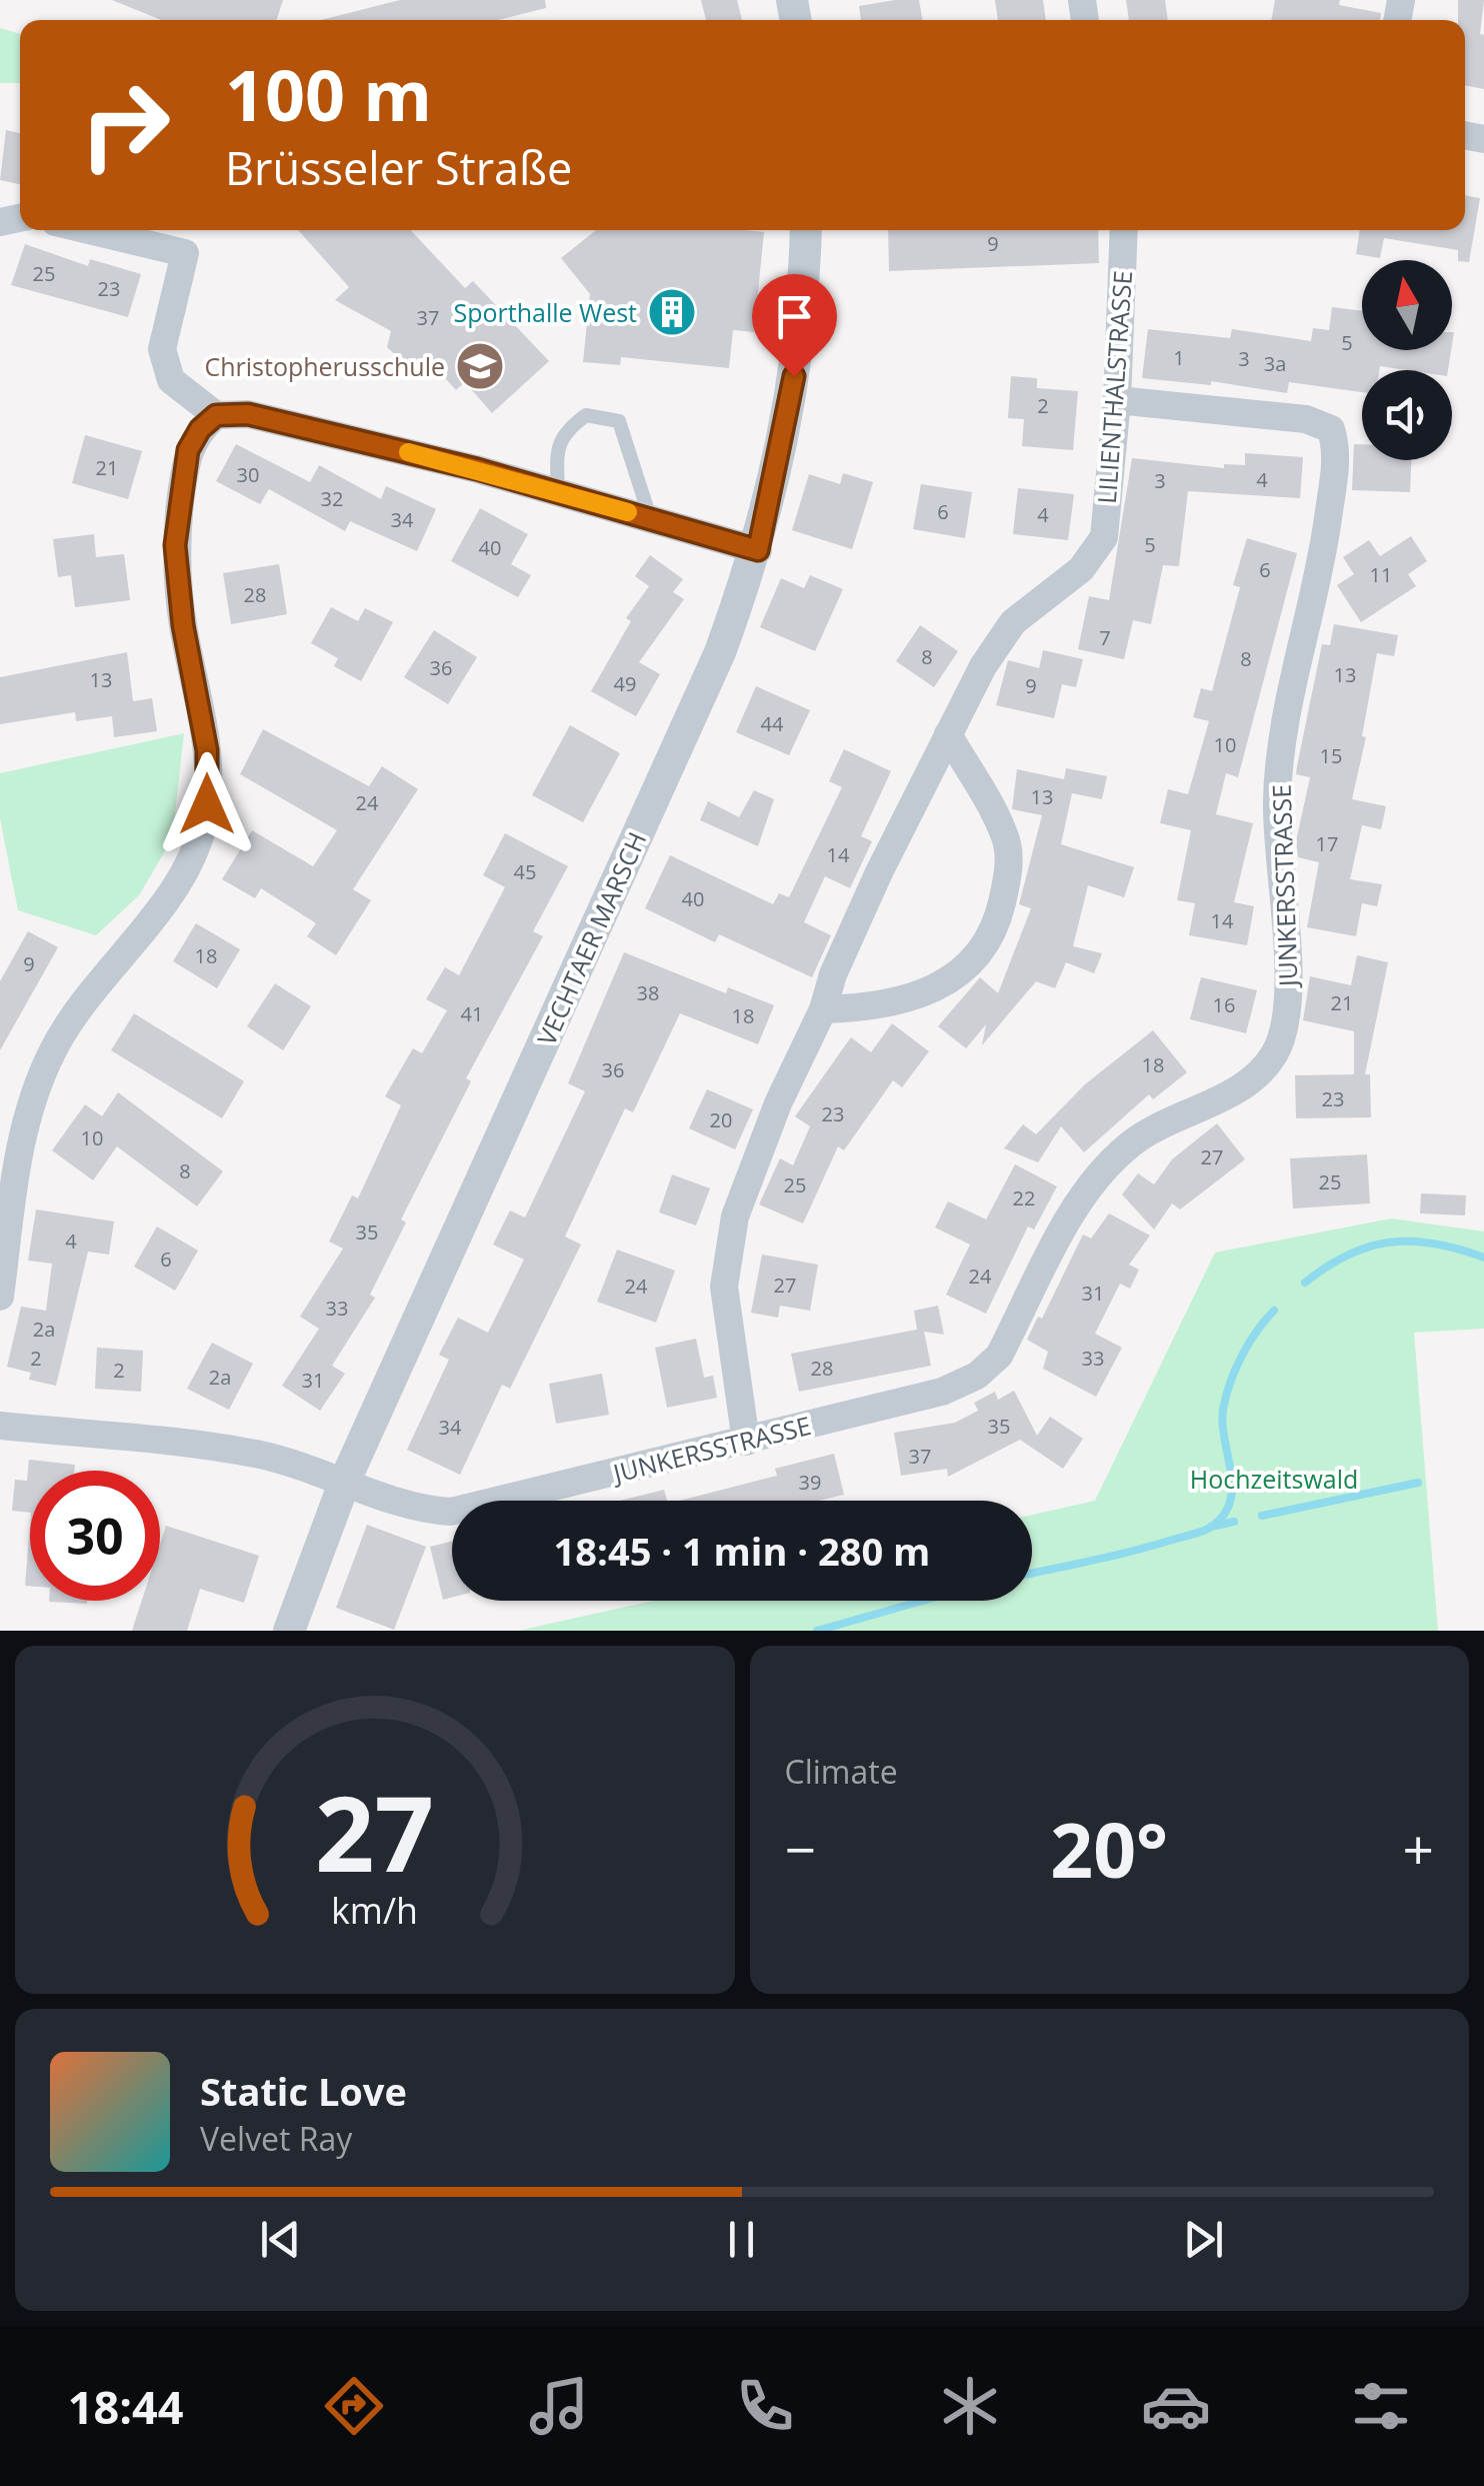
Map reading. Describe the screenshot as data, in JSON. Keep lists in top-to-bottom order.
{
  "streets": {
    "street": ["LILIENTHALSTRASSE", "JUNKERSSTRASSE", "VECHTAER MARSCH"]
  },
  "crossings": [
    ["LILIENTHALSTRASSE", "JUNKERSSTRASSE"],
    ["JUNKERSSTRASSE", "VECHTAER MARSCH"]
  ],
  "parks": ["Hochzeitswald"],
  "places": {
    "building": ["Sporthalle West"],
    "school or university": ["Christopherusschule"]
  },
  "house_numbers": [
    "9",
    "25",
    "23",
    "37",
    "5",
    "1",
    "3",
    "3a",
    "2",
    "21",
    "30",
    "4",
    "3",
    "32",
    "6",
    "4",
    "34",
    "5",
    "40",
    "6",
    "11",
    "28",
    "7",
    "8",
    "8",
    "36",
    "13",
    "13",
    "49",
    "9",
    "44",
    "10",
    "15",
    "13",
    "24",
    "17",
    "14",
    "45",
    "40",
    "14",
    "18",
    "9",
    "38",
    "21",
    "16",
    "41",
    "18",
    "18",
    "36",
    "23",
    "23",
    "20",
    "10",
    "27",
    "8",
    "25",
    "25",
    "22",
    "35",
    "4",
    "6",
    "24",
    "27",
    "24",
    "31",
    "33",
    "2a",
    "2",
    "33",
    "28",
    "2",
    "2a",
    "31",
    "35",
    "34",
    "37",
    "39"
  ],
  "north": "top",
  "page": {
    "turn": ["100 m", "Brüsseler Straße"],
    "limit": "30",
    "trip": "18:45 · 1 min · 280 m",
    "tile": "Climate",
    "heat": ["−", "20°", "+"],
    "song": ["Static Love", "Velvet Ray"],
    "tabs": "18:44",
    "gauge": ["27", "km/h"]
  }
}
